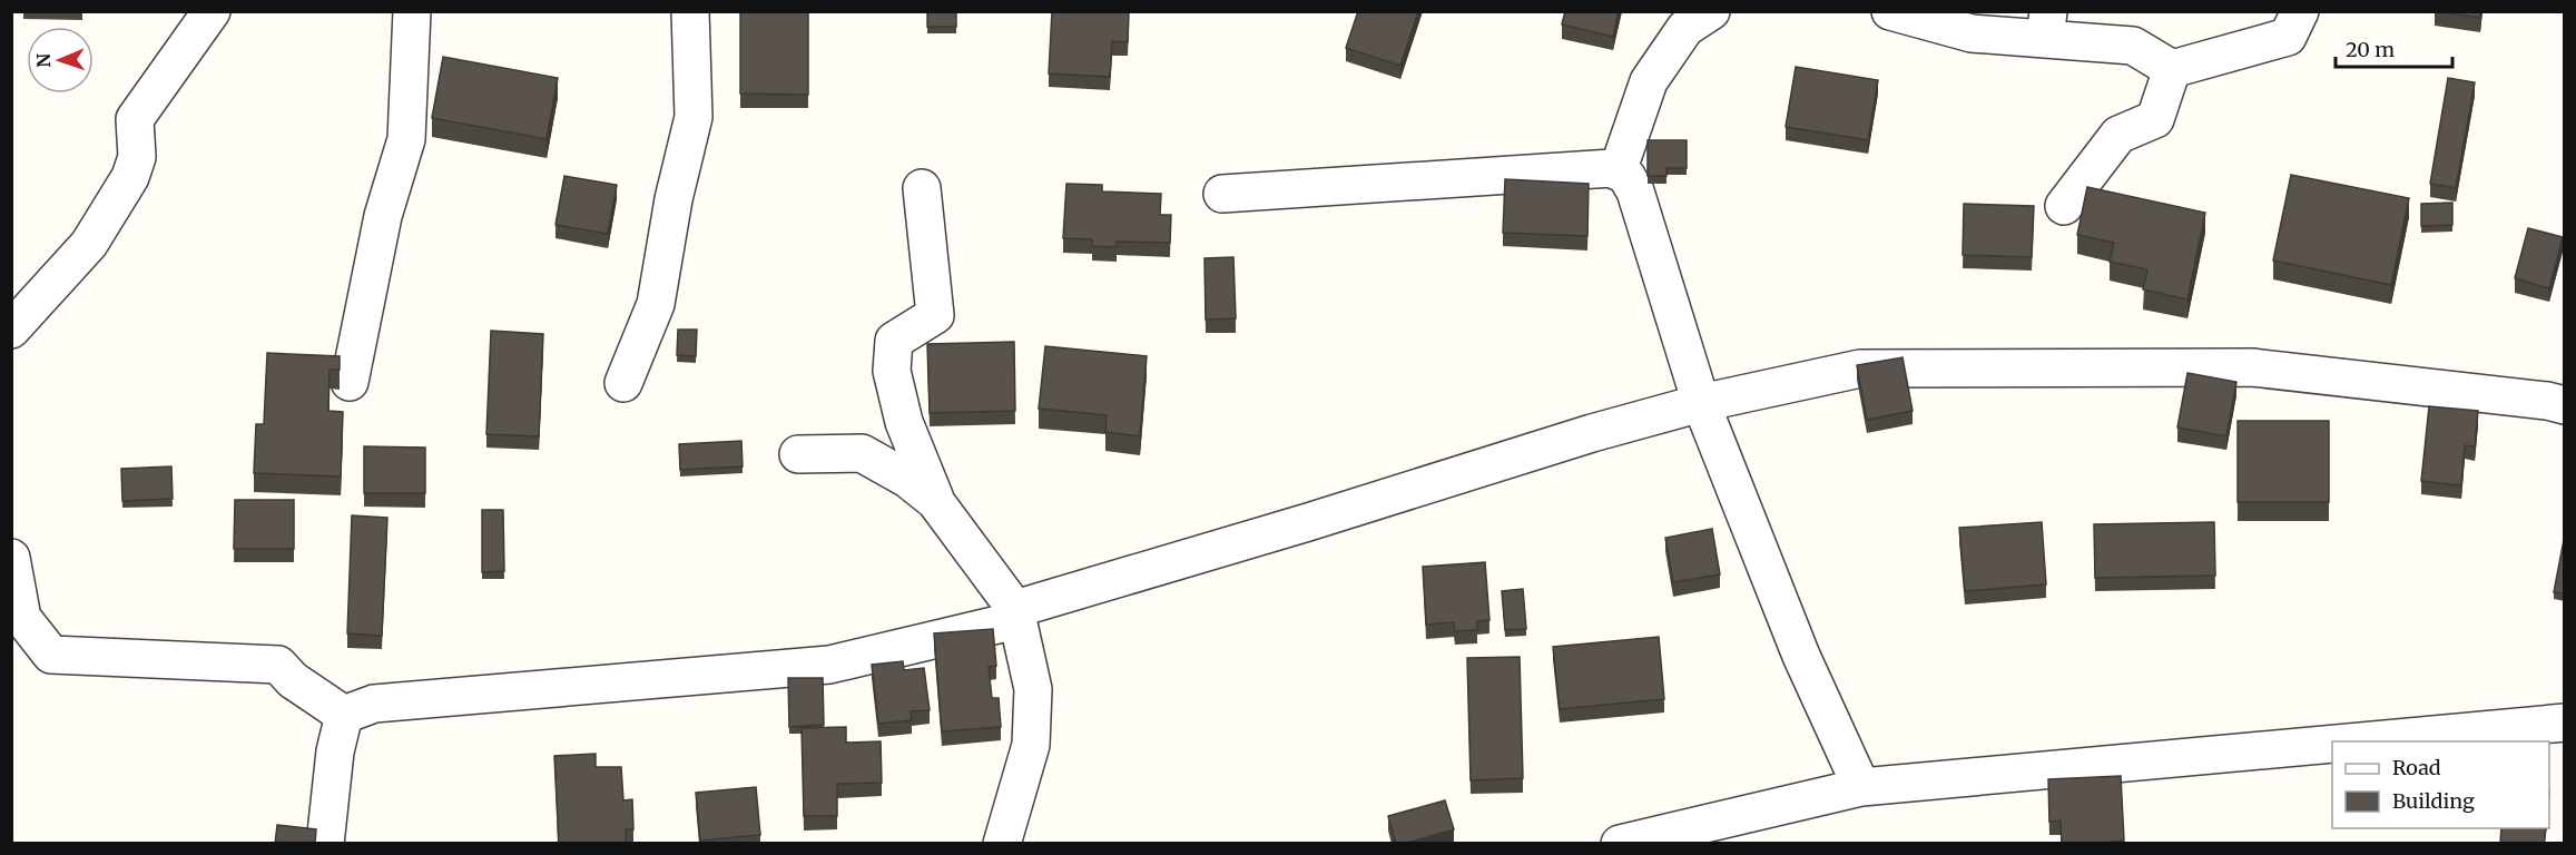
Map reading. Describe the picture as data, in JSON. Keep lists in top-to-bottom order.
{
  "legend": ["Road", "Building"],
  "scale_bar": "20 m",
  "north": "left"
}
